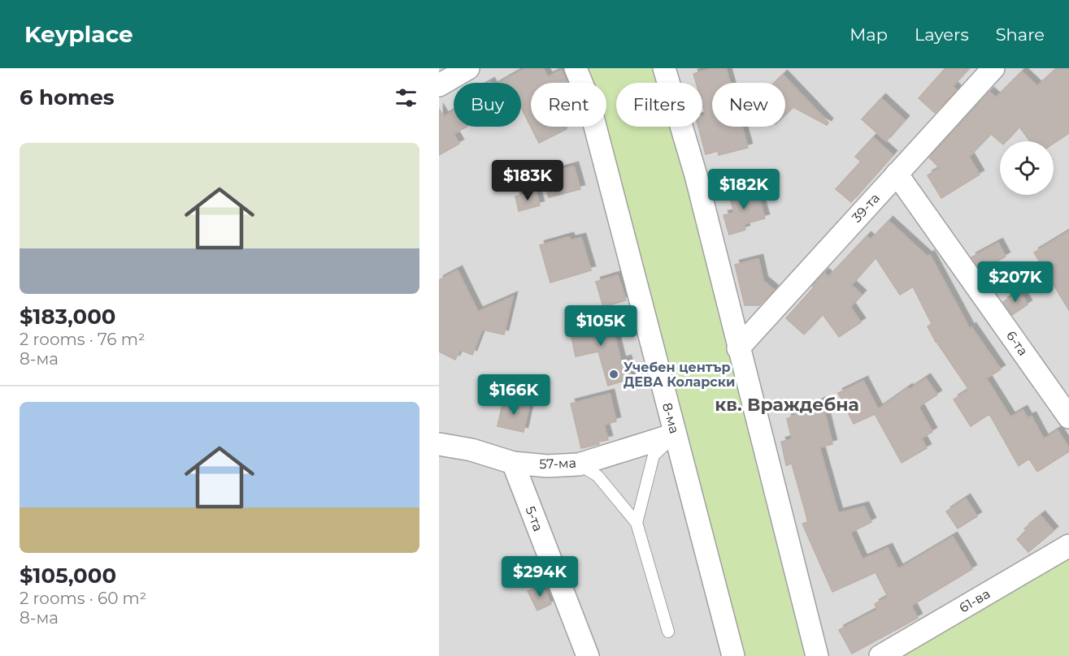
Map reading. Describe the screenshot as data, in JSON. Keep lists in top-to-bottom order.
{
  "streets": {
    "street": [
      "39-та",
      "6-та",
      "8-ма",
      "57-ма",
      "5-та",
      "61-ва"
    ]
  },
  "crossings": [
    ["39-та", "6-та"],
    ["8-ма", "57-ма"],
    ["57-ма", "5-та"]
  ],
  "districts": ["кв. Враждебна"],
  "places": ["Учебен център ДЕВА Коларски"],
  "page": {
    "header": "Keyplace",
    "nav": ["Map", "Layers", "Share"],
    "heading": "6 homes",
    "chip": [
      "Buy",
      "Rent",
      "Filters",
      "New"
    ],
    "list": [
      {
        "name": "$183,000",
        "note": "2 rooms · 76 m² · 8-ма"
      },
      {
        "name": "$105,000",
        "note": "2 rooms · 60 m² · 8-ма"
      }
    ],
    "price": [
      "$183K",
      "$182K",
      "$207K",
      "$105K",
      "$166K",
      "$294K"
    ]
  }
}
